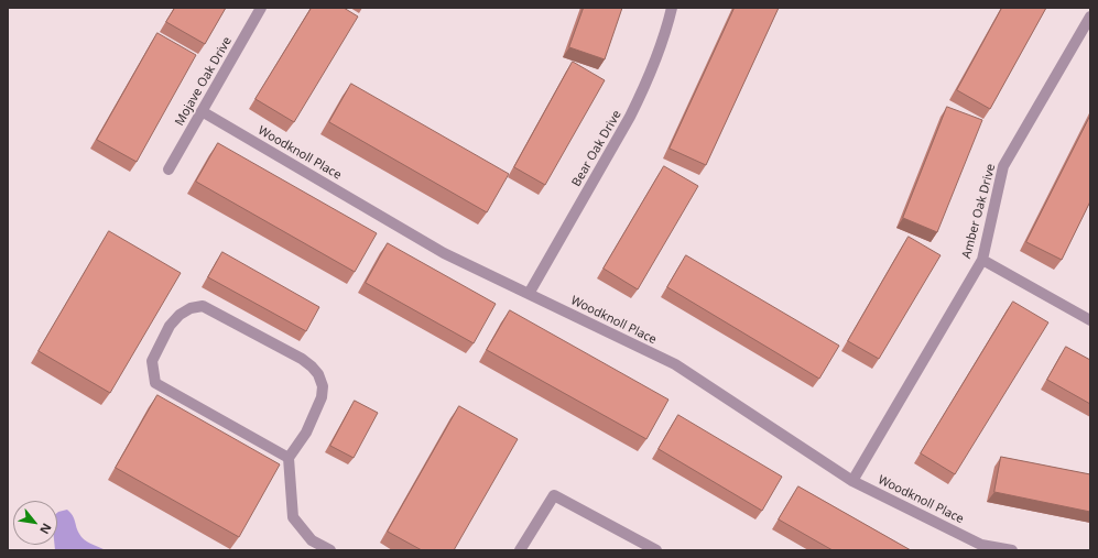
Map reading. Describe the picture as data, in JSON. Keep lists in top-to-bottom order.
{
  "streets": {
    "street": [
      "Mojave Oak Drive",
      "Bear Oak Drive",
      "Woodknoll Place",
      "Amber Oak Drive"
    ]
  },
  "crossings": [
    ["Mojave Oak Drive", "Woodknoll Place"],
    ["Bear Oak Drive", "Woodknoll Place"],
    ["Woodknoll Place", "Amber Oak Drive"]
  ],
  "north": "bottom right"
}
